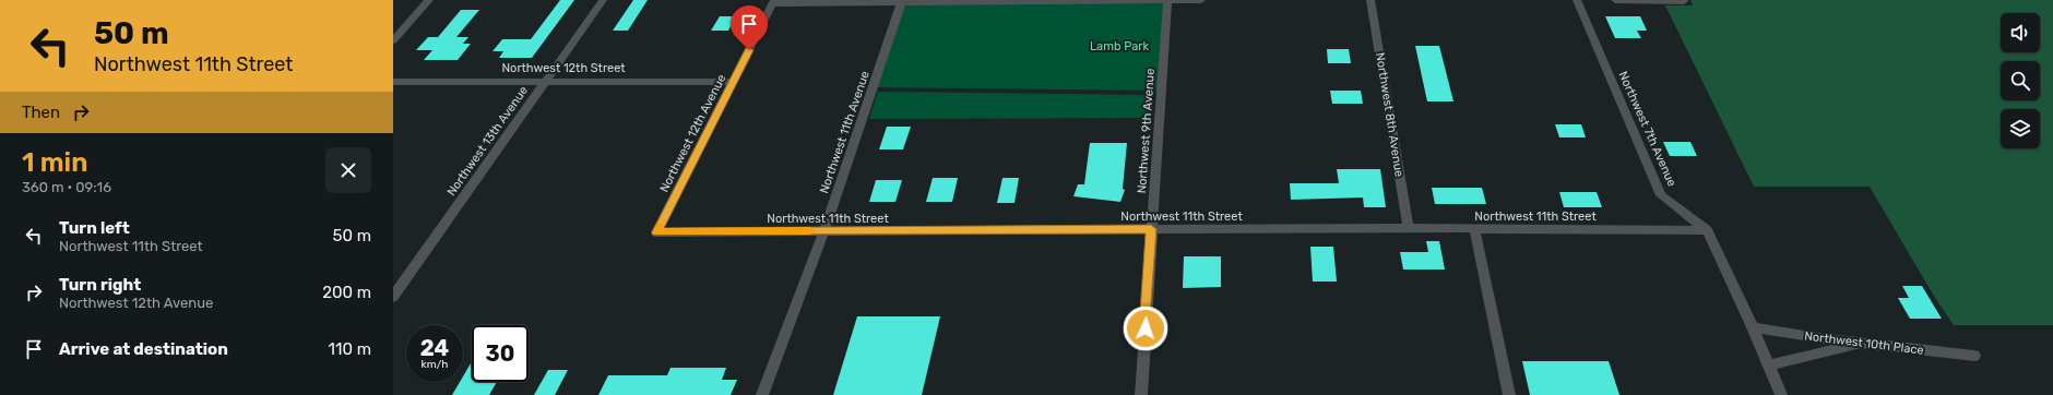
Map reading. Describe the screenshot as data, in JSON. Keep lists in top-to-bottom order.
{
  "streets": {
    "street": [
      "Northwest 12th Street",
      "Northwest 8th Avenue",
      "Northwest 7th Avenue",
      "Northwest 9th Avenue",
      "Northwest 11th Avenue",
      "Northwest 12th Avenue",
      "Northwest 13th Avenue",
      "Northwest 11th Street",
      "Northwest 10th Place"
    ]
  },
  "crossings": [
    ["Northwest 12th Street", "Northwest 12th Avenue"],
    ["Northwest 12th Street", "Northwest 13th Avenue"],
    ["Northwest 8th Avenue", "Northwest 11th Street"],
    ["Northwest 7th Avenue", "Northwest 11th Street"],
    ["Northwest 7th Avenue", "Northwest 10th Place"],
    ["Northwest 9th Avenue", "Northwest 11th Street"],
    ["Northwest 11th Avenue", "Northwest 11th Street"],
    ["Northwest 12th Avenue", "Northwest 11th Street"]
  ],
  "parks": ["Lamb Park"],
  "page": {
    "turn": ["50 m", "Northwest 11th Street"],
    "then": "Then",
    "heading": ["1 min", "360 m · 09:16"],
    "list": [
      {
        "name": "Turn left",
        "note": "Northwest 11th Street",
        "value": "50 m"
      },
      {
        "name": "Turn right",
        "note": "Northwest 12th Avenue",
        "value": "200 m"
      },
      {
        "name": "Arrive at destination",
        "value": "110 m"
      }
    ],
    "speed": "24 km/h",
    "limit": "30"
  }
}
